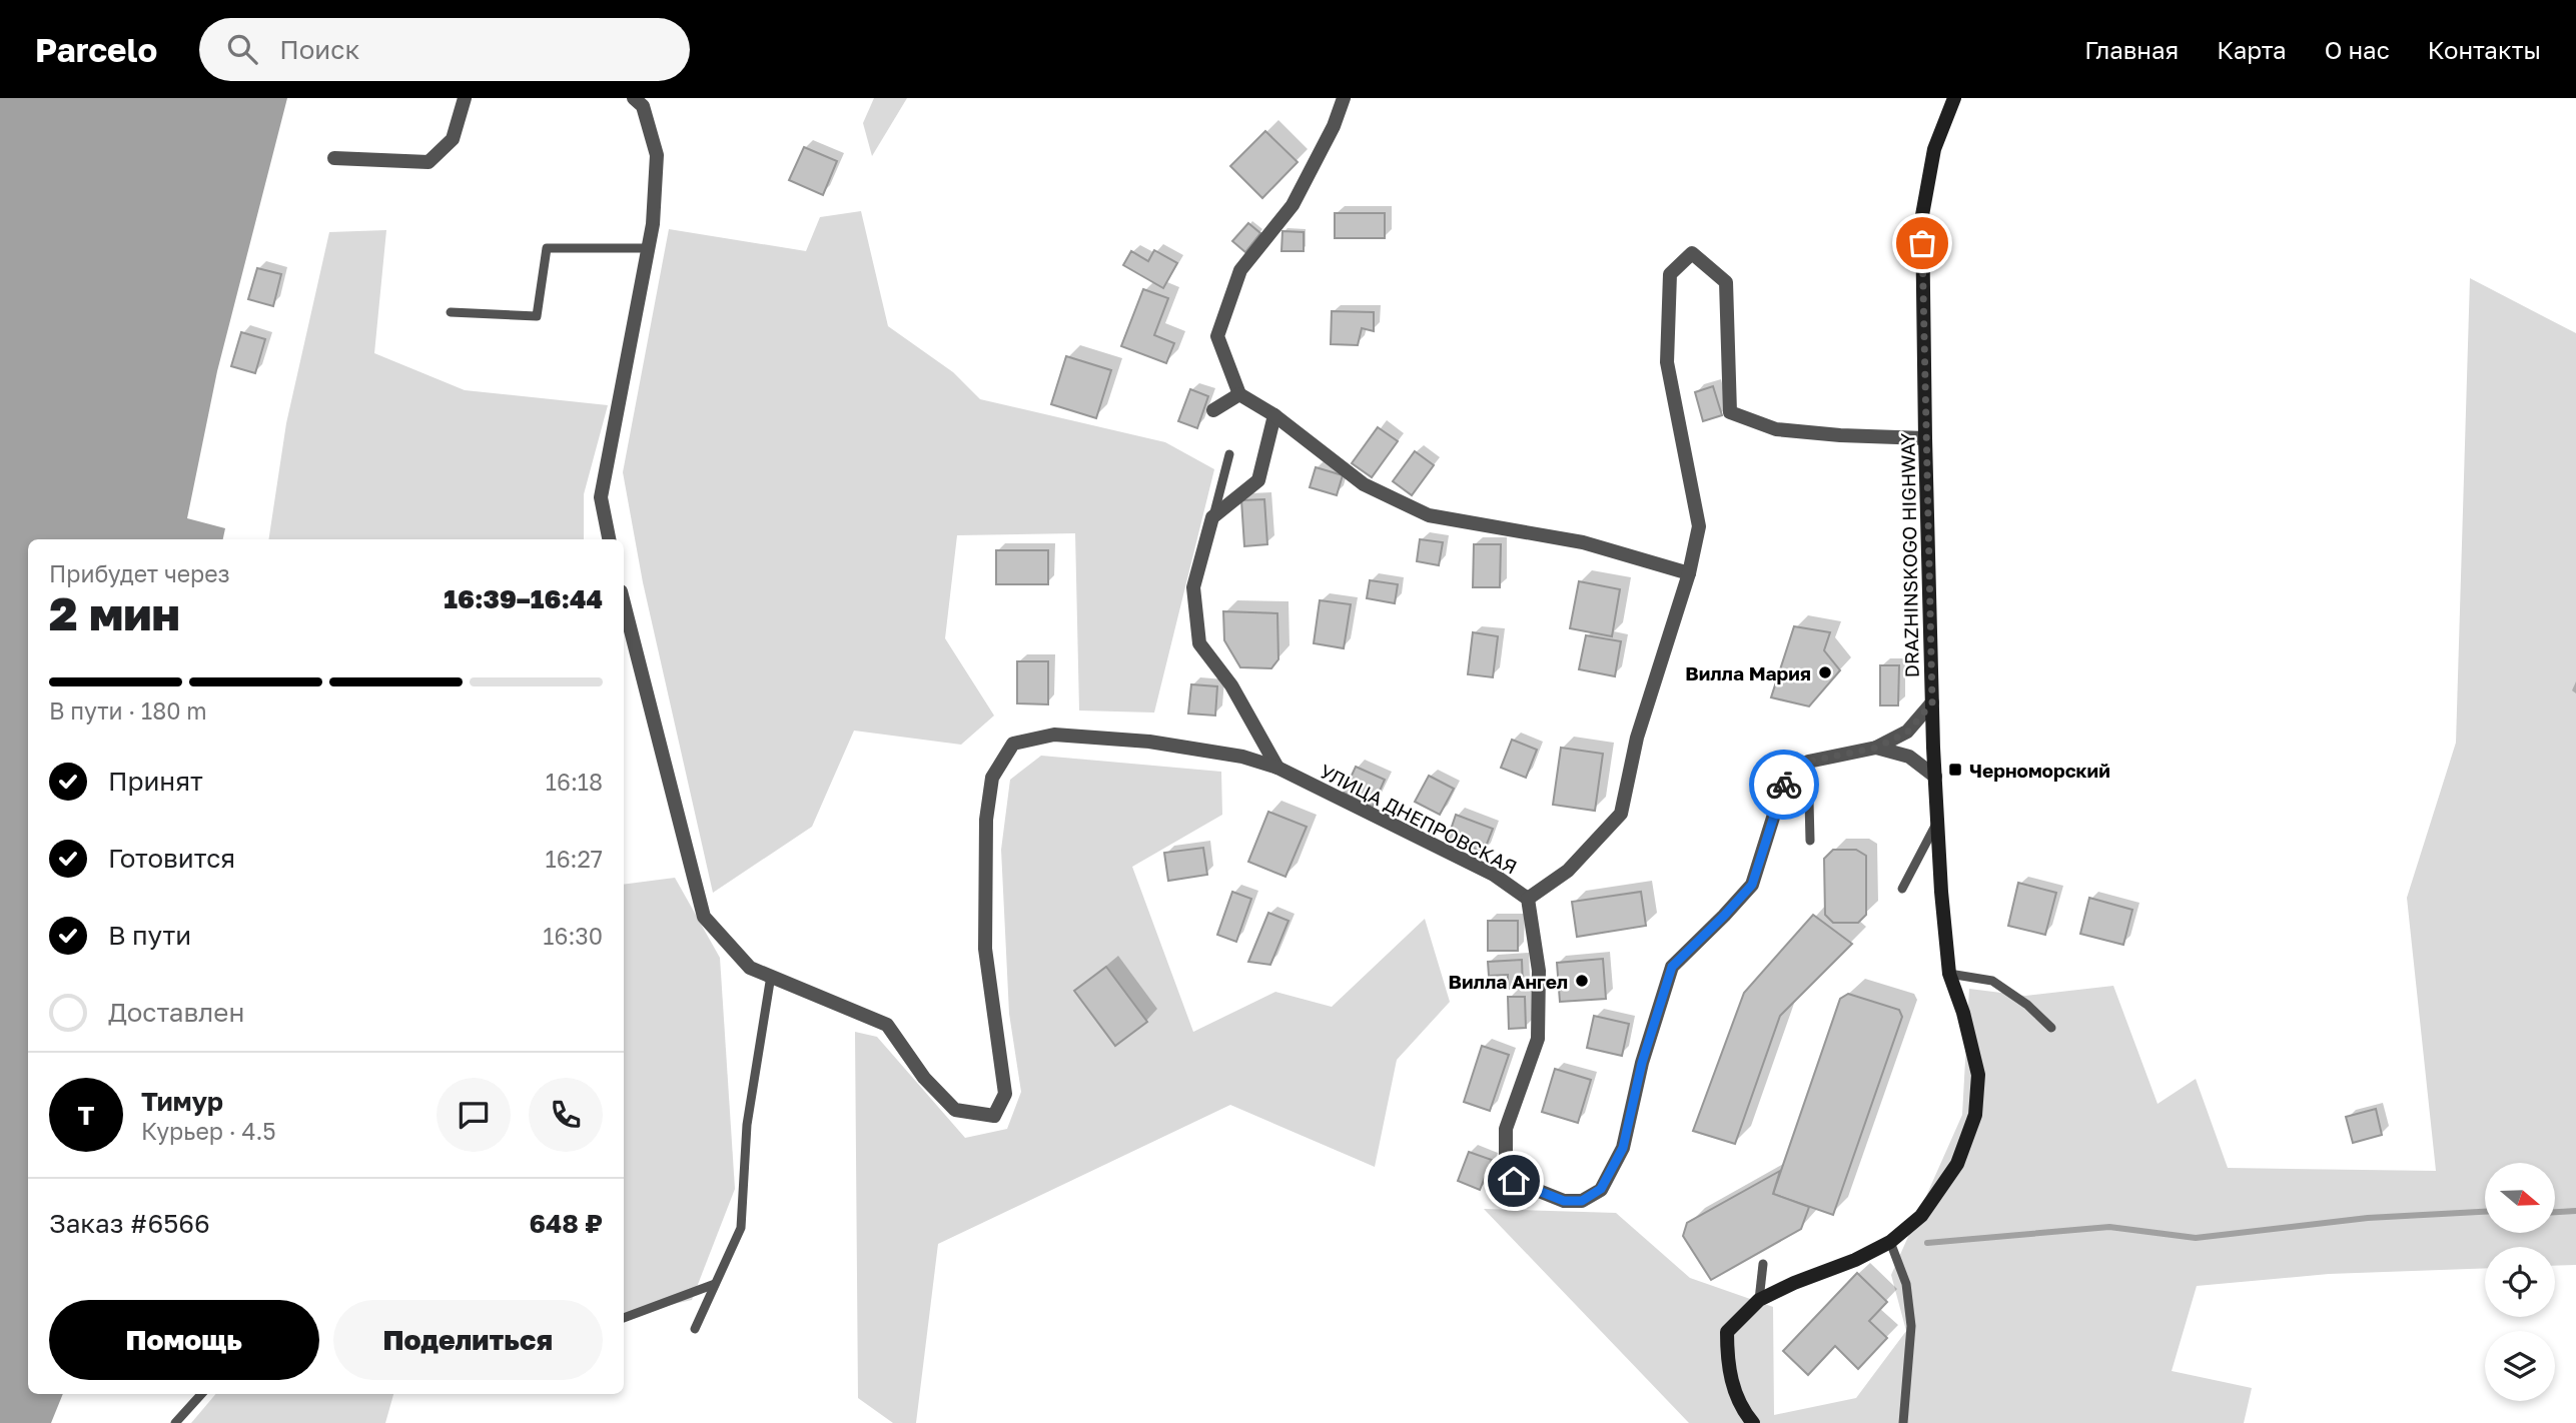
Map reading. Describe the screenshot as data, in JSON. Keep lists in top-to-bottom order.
{
  "streets": {
    "main road": ["DRAZHINSKOGO HIGHWAY"],
    "street": ["УЛИЦА ДНЕПРОВСКАЯ"]
  },
  "places": {
    "other": ["Вилла Мария", "Вилла Ангел"],
    "transit": ["Черноморский"]
  },
  "north": "right",
  "page": {
    "header": "Parcelo",
    "search": "Поиск",
    "nav": [
      "Главная",
      "Карта",
      "О нас",
      "Контакты"
    ],
    "heading": ["2 мин", "Прибудет через", "16:39–16:44"],
    "panel": [
      "Тимур",
      "Курьер · 4.5",
      "Заказ #6566",
      "648 ₽"
    ],
    "bar": "В пути · 180 m",
    "list": [
      ["Принят", "16:18"],
      ["Готовится", "16:27"],
      ["В пути", "16:30"],
      "Доставлен"
    ],
    "round": "Т",
    "buttons": ["Помощь", "Поделиться"]
  }
}
